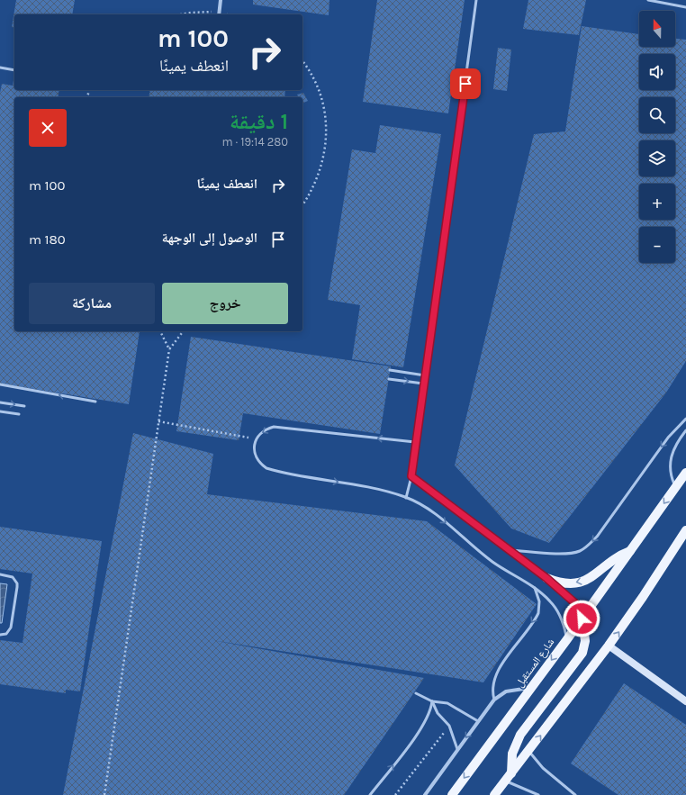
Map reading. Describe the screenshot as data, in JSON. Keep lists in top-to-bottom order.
{
  "streets": {
    "main road": ["شارع المستقبل"]
  },
  "north": "top",
  "page": {
    "map_buttons": ["+", "−"],
    "turn": ["100 m", "انعطف يمينًا"],
    "heading": ["1 دقيقة", "280 m · 19:14"],
    "list": [
      {
        "name": "انعطف يمينًا",
        "value": "100 m"
      },
      {
        "name": "الوصول إلى الوجهة",
        "value": "180 m"
      }
    ],
    "buttons": ["خروج", "مشاركة"]
  }
}
